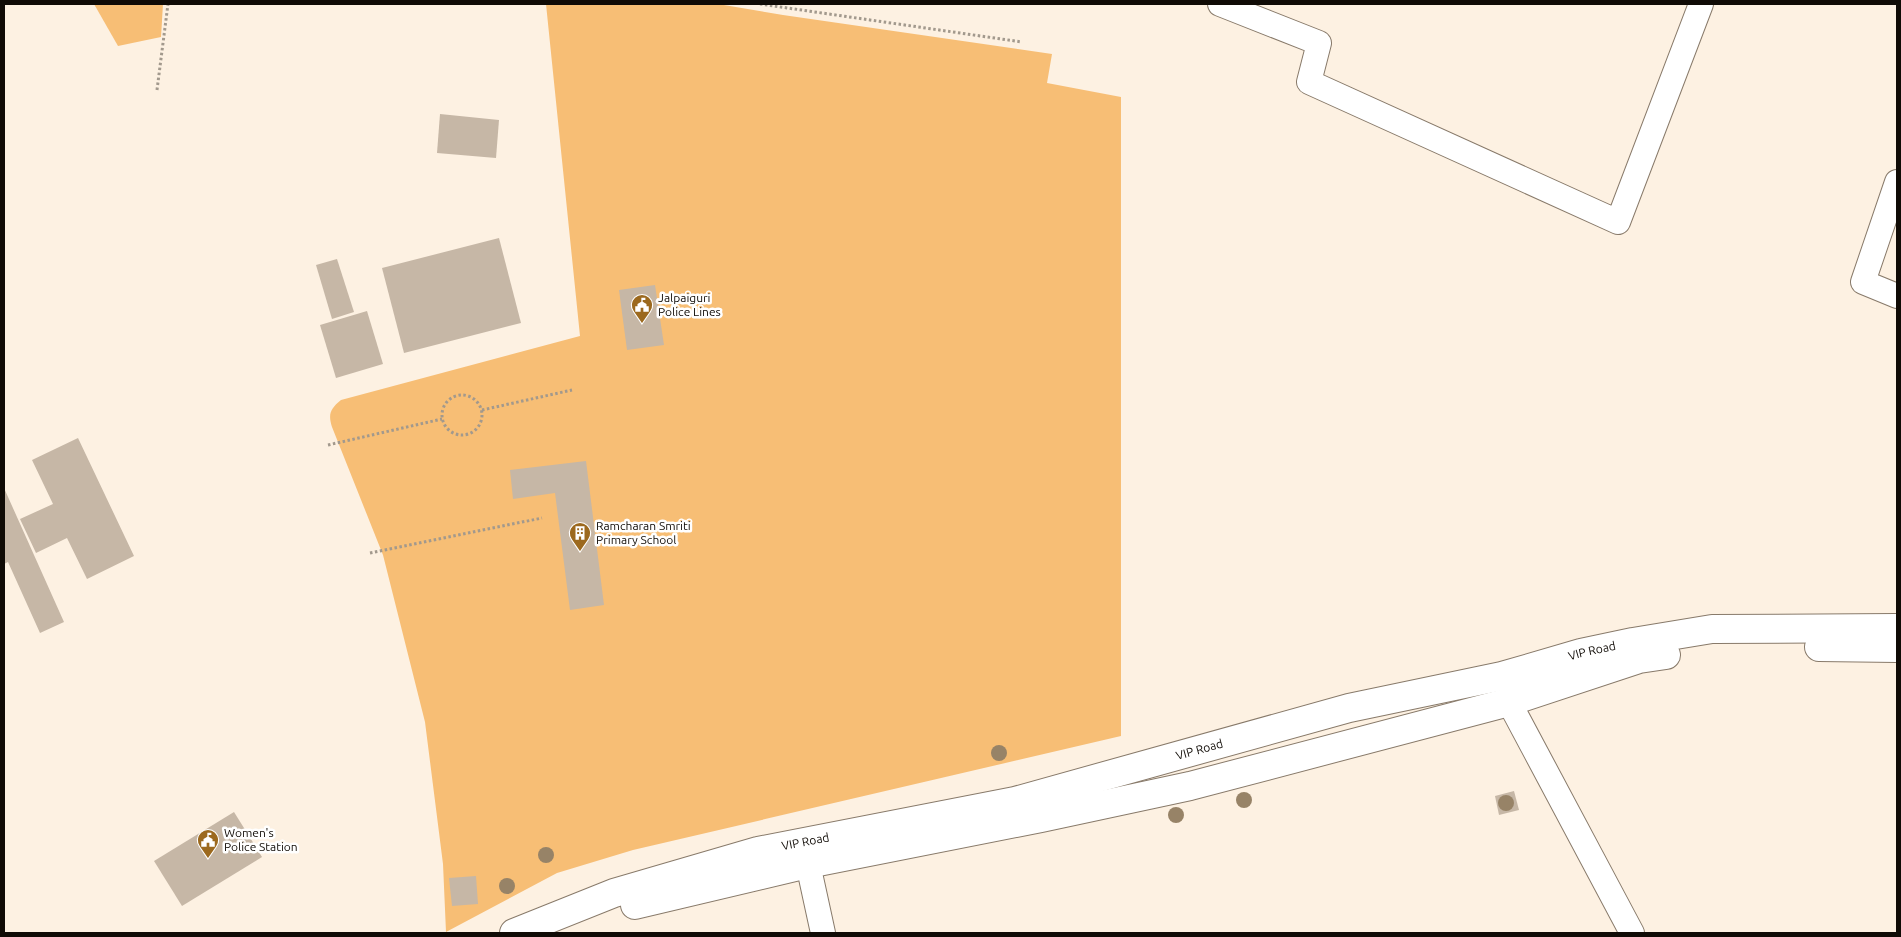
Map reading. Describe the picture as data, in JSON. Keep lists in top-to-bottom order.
{
  "streets": {
    "street": ["VIP Road"]
  },
  "places": {
    "public building": ["Jalpaiguri Police Lines", "Women's Police Station"],
    "building": ["Ramcharan Smriti Primary School"]
  }
}
